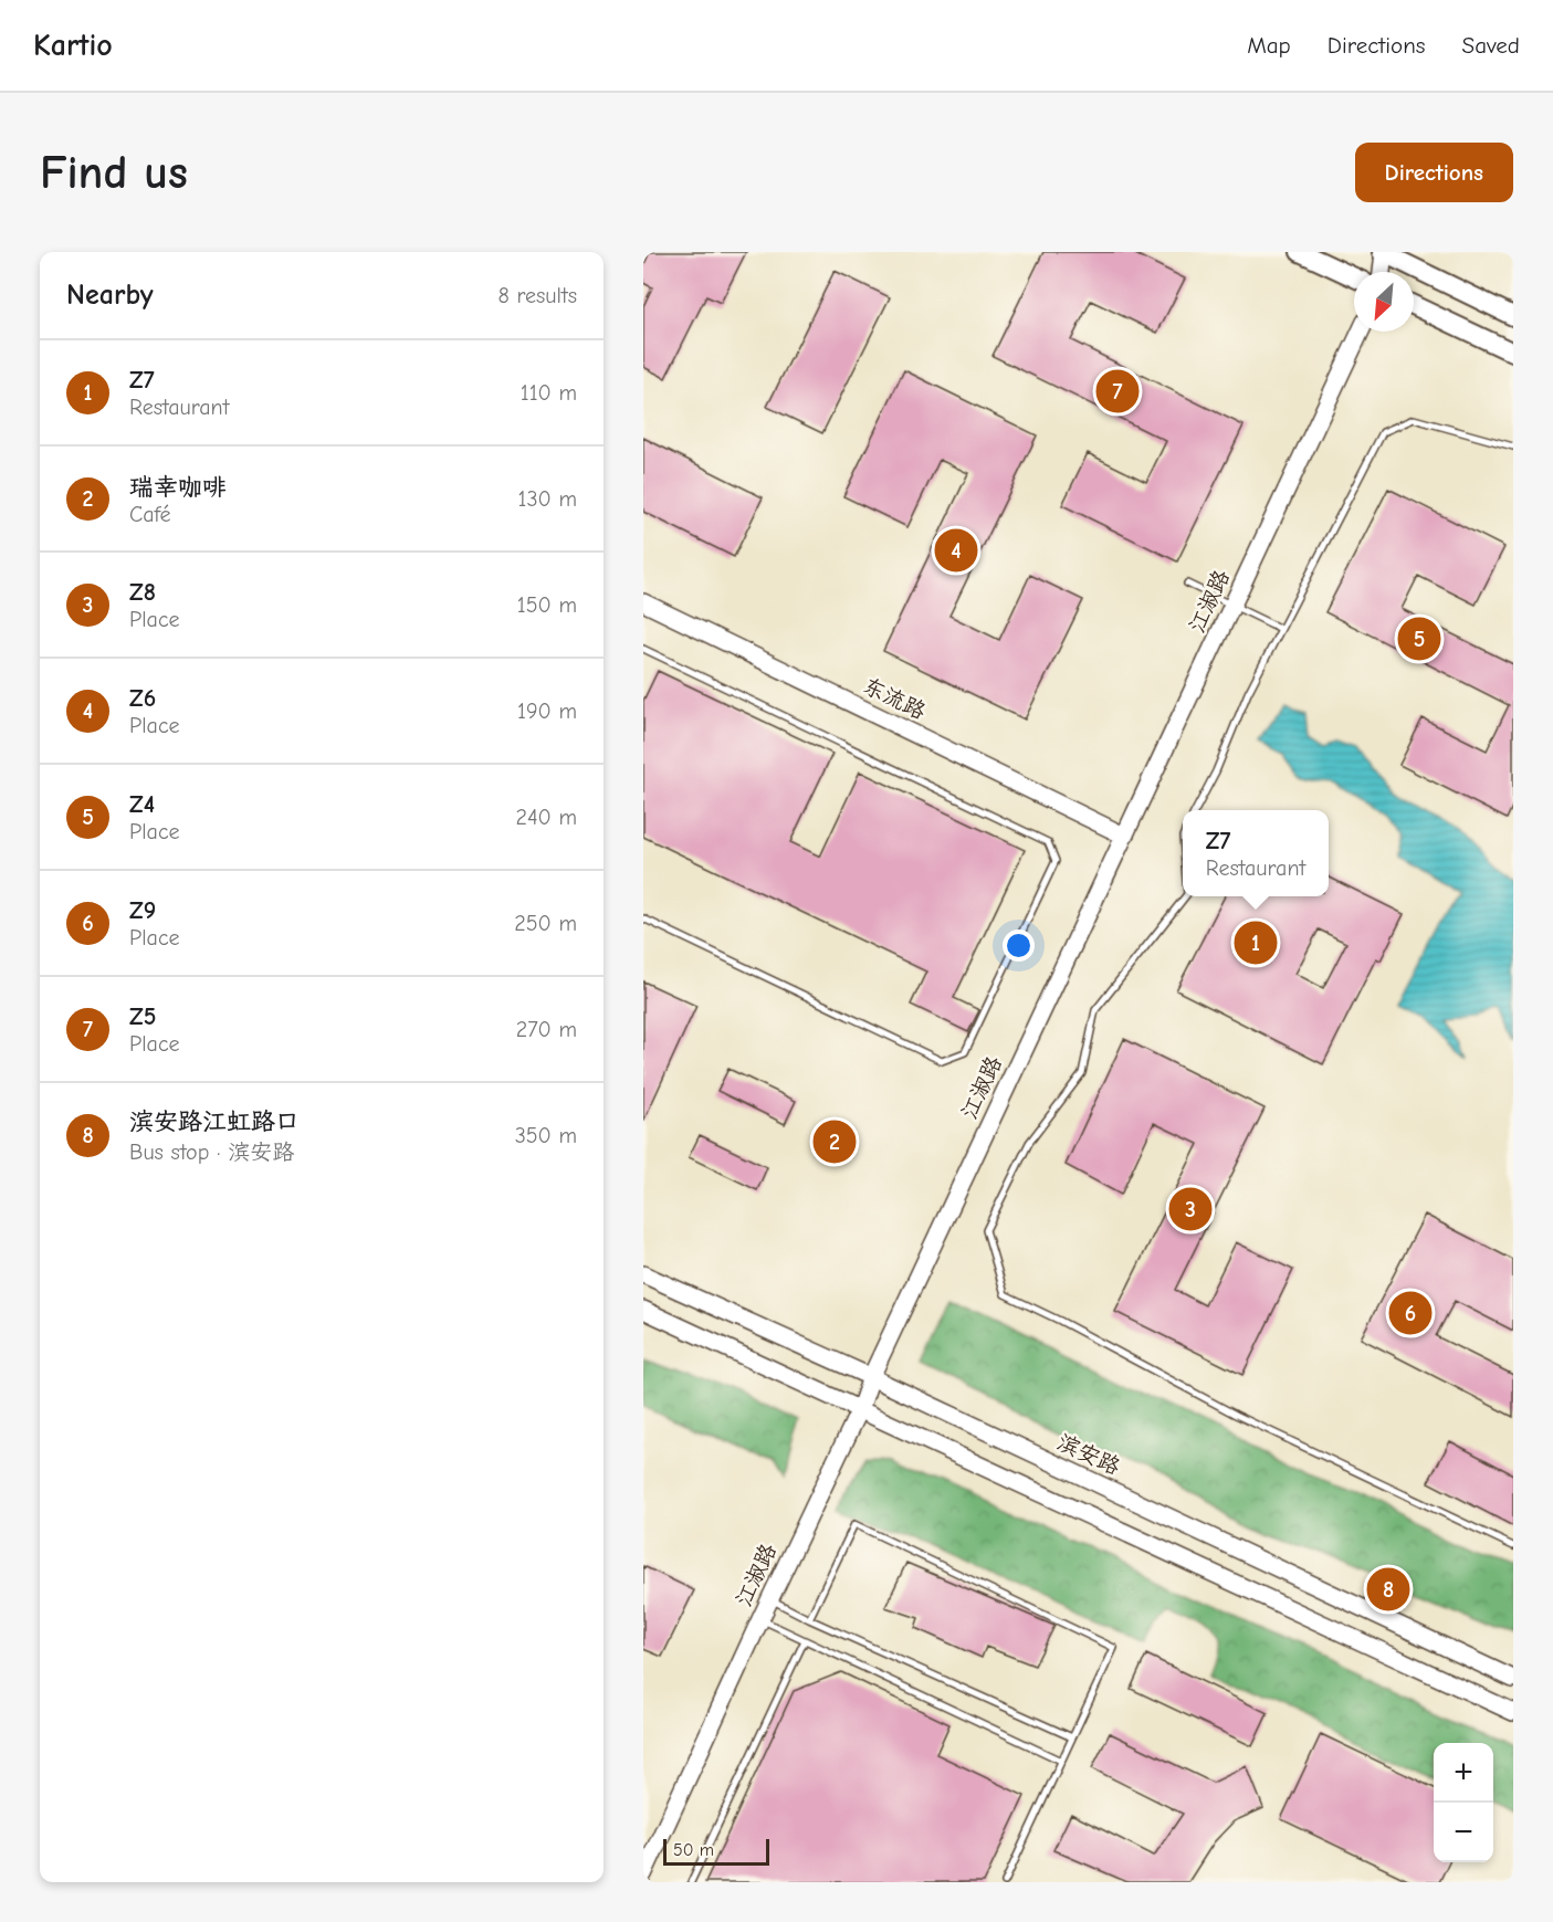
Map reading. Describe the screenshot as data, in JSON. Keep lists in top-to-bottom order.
{
  "streets": {
    "street": ["江淑路", "东流路", "滨安路"]
  },
  "crossings": [
    ["江淑路", "东流路"],
    ["江淑路", "滨安路"]
  ],
  "scale_bar": "50 m",
  "north": "bottom left",
  "page": {
    "header": "Kartio",
    "nav": ["Map", "Directions", "Saved"],
    "buttons": "Directions",
    "title": "Find us",
    "heading": ["Nearby", "8 results"],
    "list": [
      {
        "mark": "1",
        "name": "Z7",
        "note": "Restaurant",
        "value": "110 m"
      },
      {
        "mark": "2",
        "name": "瑞幸咖啡",
        "note": "Café",
        "value": "130 m"
      },
      {
        "mark": "3",
        "name": "Z8",
        "note": "Place",
        "value": "150 m"
      },
      {
        "mark": "4",
        "name": "Z6",
        "note": "Place",
        "value": "190 m"
      },
      {
        "mark": "5",
        "name": "Z4",
        "note": "Place",
        "value": "240 m"
      },
      {
        "mark": "6",
        "name": "Z9",
        "note": "Place",
        "value": "250 m"
      },
      {
        "mark": "7",
        "name": "Z5",
        "note": "Place",
        "value": "270 m"
      },
      {
        "mark": "8",
        "name": "滨安路江虹路口",
        "note": "Bus stop · 滨安路",
        "value": "350 m"
      }
    ],
    "pins": [
      "7",
      "4",
      "5",
      "1",
      "2",
      "3",
      "6",
      "8"
    ],
    "popup": ["Z7", "Restaurant"],
    "map_buttons": ["+", "−"],
    "scale": "50 m"
  }
}
